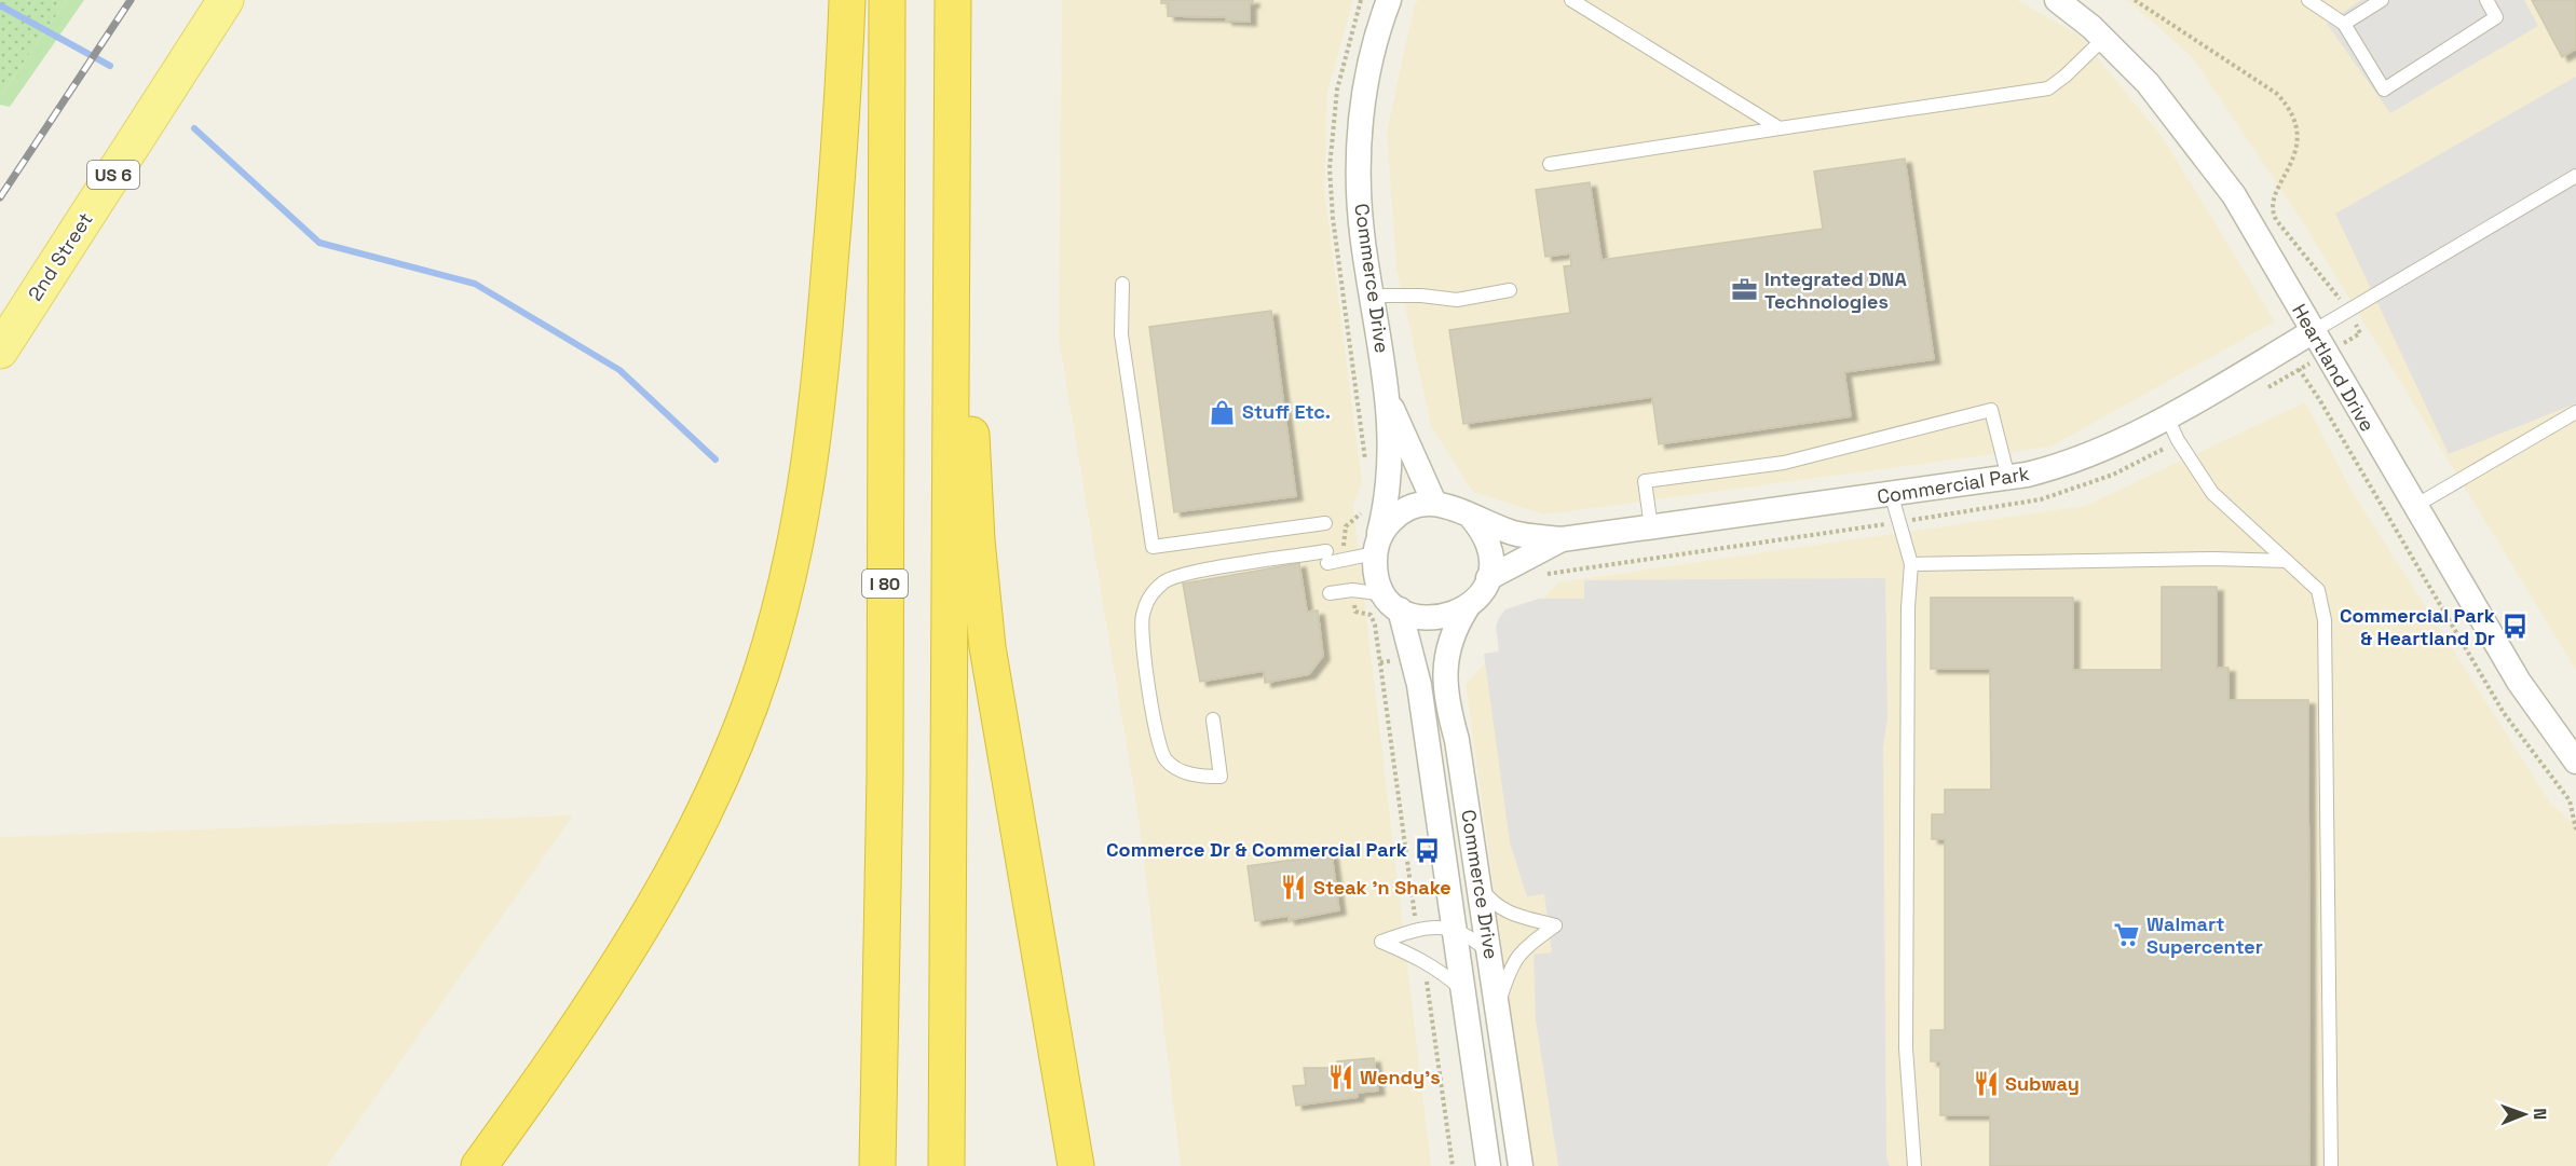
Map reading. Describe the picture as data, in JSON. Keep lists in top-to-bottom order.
{
  "streets": {
    "highway": ["I 80"],
    "main road": ["US 6", "2nd Street"],
    "street": ["Commerce Drive", "Heartland Drive", "Commercial Park"]
  },
  "crossings": [
    ["Heartland Drive", "Commercial Park"]
  ],
  "places": {
    "office": ["Integrated DNA Technologies"],
    "shop": ["Stuff Etc."],
    "bus stop": ["Commercial Park & Heartland Dr", "Commerce Dr & Commercial Park"],
    "restaurant": ["Steak 'n Shake", "Wendy's", "Subway"],
    "supermarket": ["Walmart Supercenter"]
  },
  "north": "right"
}
